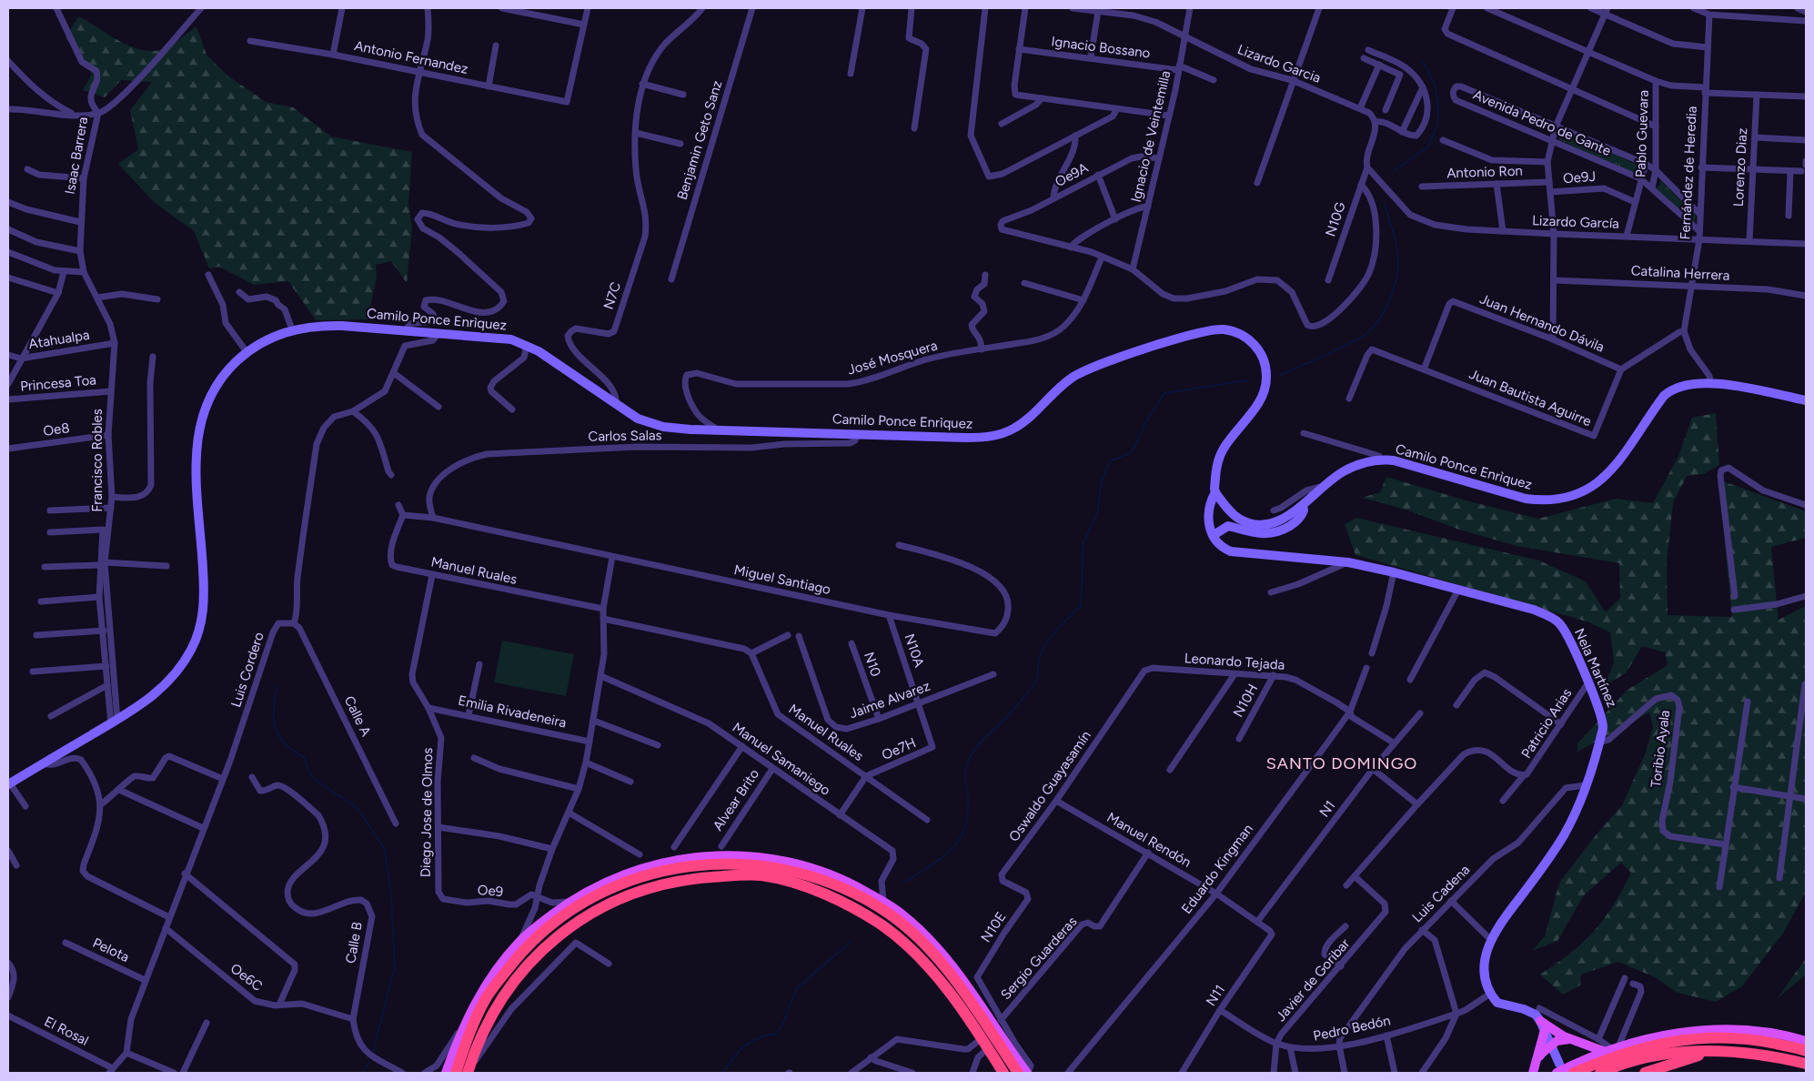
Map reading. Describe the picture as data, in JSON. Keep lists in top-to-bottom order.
{
  "streets": {
    "main road": ["Camilo Ponce Enrìquez", "Nela Martínez"],
    "street": [
      "Ignacio Bossano",
      "Antonio Fernandez",
      "Lizardo Garcia",
      "Avenida Pedro de Gante",
      "Pablo Guevara",
      "Ignacio de Veintemilla",
      "Benjamin Geto Sanz",
      "Isaac Barrera",
      "Lorenzo Diaz",
      "Antonio Ron",
      "Fernández de Heredia",
      "Oe9A",
      "Oe9J",
      "N10G",
      "Lizardo García",
      "Catalina Herrera",
      "N7C",
      "Juan Hernando Dávila",
      "Atahualpa",
      "José Mosquera",
      "Princesa Toa",
      "Juan Bautista Aguirre",
      "Oe8",
      "Carlos Salas",
      "Francisco Robles",
      "Manuel Ruales",
      "Miguel Santiago",
      "N10A",
      "Leonardo Tejada",
      "N10",
      "Luis Cordero",
      "Jaime Alvarez",
      "N10H",
      "Emilia Rivadeneira",
      "Calle A",
      "Patricio Arias",
      "Oe7H",
      "Toribio Ayala",
      "Manuel Samaniego",
      "Oswaldo Guayasamín",
      "Alvear Brito",
      "N1",
      "Diego Jose de Olmos",
      "Manuel Rendón",
      "Eduardo Kingman",
      "Oe9",
      "Luis Cadena",
      "N10E",
      "Calle B",
      "Pelota",
      "Sergio Guarderas",
      "Oe6C",
      "Javier de Goribar",
      "N11",
      "Pedro Bedón",
      "El Rosal"
    ]
  },
  "crossings": [
    ["Ignacio Bossano", "Ignacio de Veintemilla"],
    ["Lizardo Garcia", "Ignacio de Veintemilla"],
    ["Avenida Pedro de Gante", "Pablo Guevara"],
    ["Avenida Pedro de Gante", "Fernández de Heredia"],
    ["Pablo Guevara", "Oe9J"],
    ["Pablo Guevara", "Lizardo García"],
    ["Ignacio de Veintemilla", "Oe9A"],
    ["Isaac Barrera", "Francisco Robles"],
    ["Lorenzo Diaz", "Lizardo García"],
    ["Fernández de Heredia", "Lizardo García"],
    ["Fernández de Heredia", "Catalina Herrera"],
    ["N10G", "Lizardo García"],
    ["N7C", "Camilo Ponce Enrìquez"],
    ["Camilo Ponce Enrìquez", "José Mosquera"],
    ["Camilo Ponce Enrìquez", "Carlos Salas"],
    ["Camilo Ponce Enrìquez", "Francisco Robles"],
    ["Camilo Ponce Enrìquez", "Nela Martínez"],
    ["Juan Hernando Dávila", "Juan Bautista Aguirre"],
    ["Atahualpa", "Francisco Robles"],
    ["Princesa Toa", "Francisco Robles"],
    ["Oe8", "Francisco Robles"],
    ["Carlos Salas", "Miguel Santiago"],
    ["Manuel Ruales", "Miguel Santiago"],
    ["Manuel Ruales", "Oe7H"],
    ["Manuel Ruales", "Diego Jose de Olmos"],
    ["Miguel Santiago", "N10A"],
    ["N10A", "Jaime Alvarez"],
    ["N10A", "Oe7H"],
    ["Leonardo Tejada", "N10H"],
    ["Leonardo Tejada", "Oswaldo Guayasamín"],
    ["Leonardo Tejada", "N1"],
    ["Leonardo Tejada", "Eduardo Kingman"],
    ["N10", "Jaime Alvarez"],
    ["Nela Martínez", "Patricio Arias"],
    ["Nela Martínez", "Toribio Ayala"],
    ["Nela Martínez", "Luis Cadena"],
    ["Nela Martínez", "Pedro Bedón"],
    ["Luis Cordero", "Calle A"],
    ["Luis Cordero", "Pelota"],
    ["Luis Cordero", "Oe6C"],
    ["Emilia Rivadeneira", "Diego Jose de Olmos"],
    ["Patricio Arias", "Javier de Goribar"],
    ["Manuel Samaniego", "Alvear Brito"],
    ["Oswaldo Guayasamín", "Manuel Rendón"],
    ["Oswaldo Guayasamín", "N10E"],
    ["N1", "Manuel Rendón"],
    ["Diego Jose de Olmos", "Oe9"],
    ["Manuel Rendón", "Eduardo Kingman"],
    ["Manuel Rendón", "Sergio Guarderas"],
    ["Manuel Rendón", "N11"],
    ["Luis Cadena", "Pedro Bedón"],
    ["N10E", "Sergio Guarderas"],
    ["Calle B", "Oe6C"],
    ["Javier de Goribar", "Pedro Bedón"],
    ["N11", "Pedro Bedón"]
  ],
  "districts": ["SANTO DOMINGO"]
}
